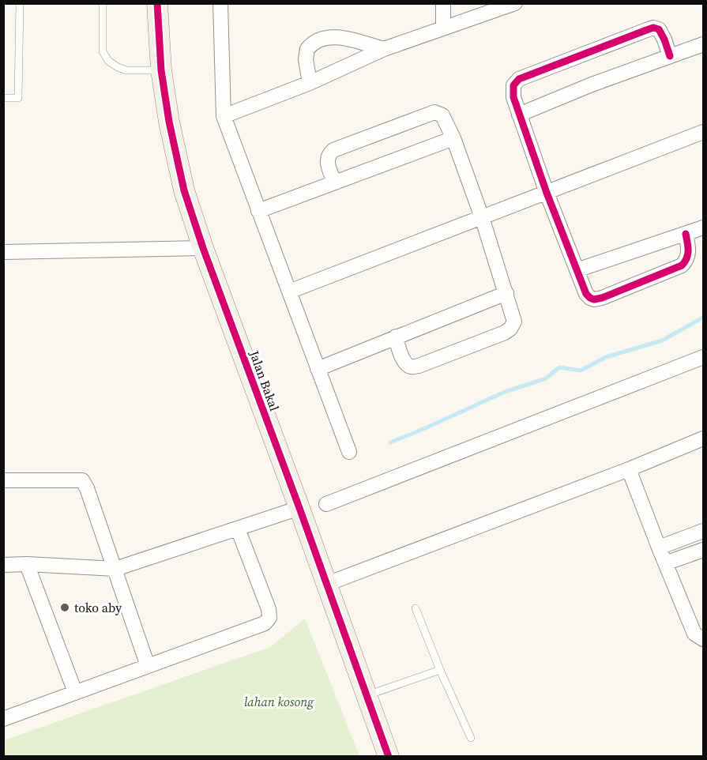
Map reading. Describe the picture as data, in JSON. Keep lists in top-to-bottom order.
{
  "streets": {
    "street": ["Jalan Bakal"]
  },
  "parks": ["lahan kosong"],
  "places": ["toko aby"]
}
